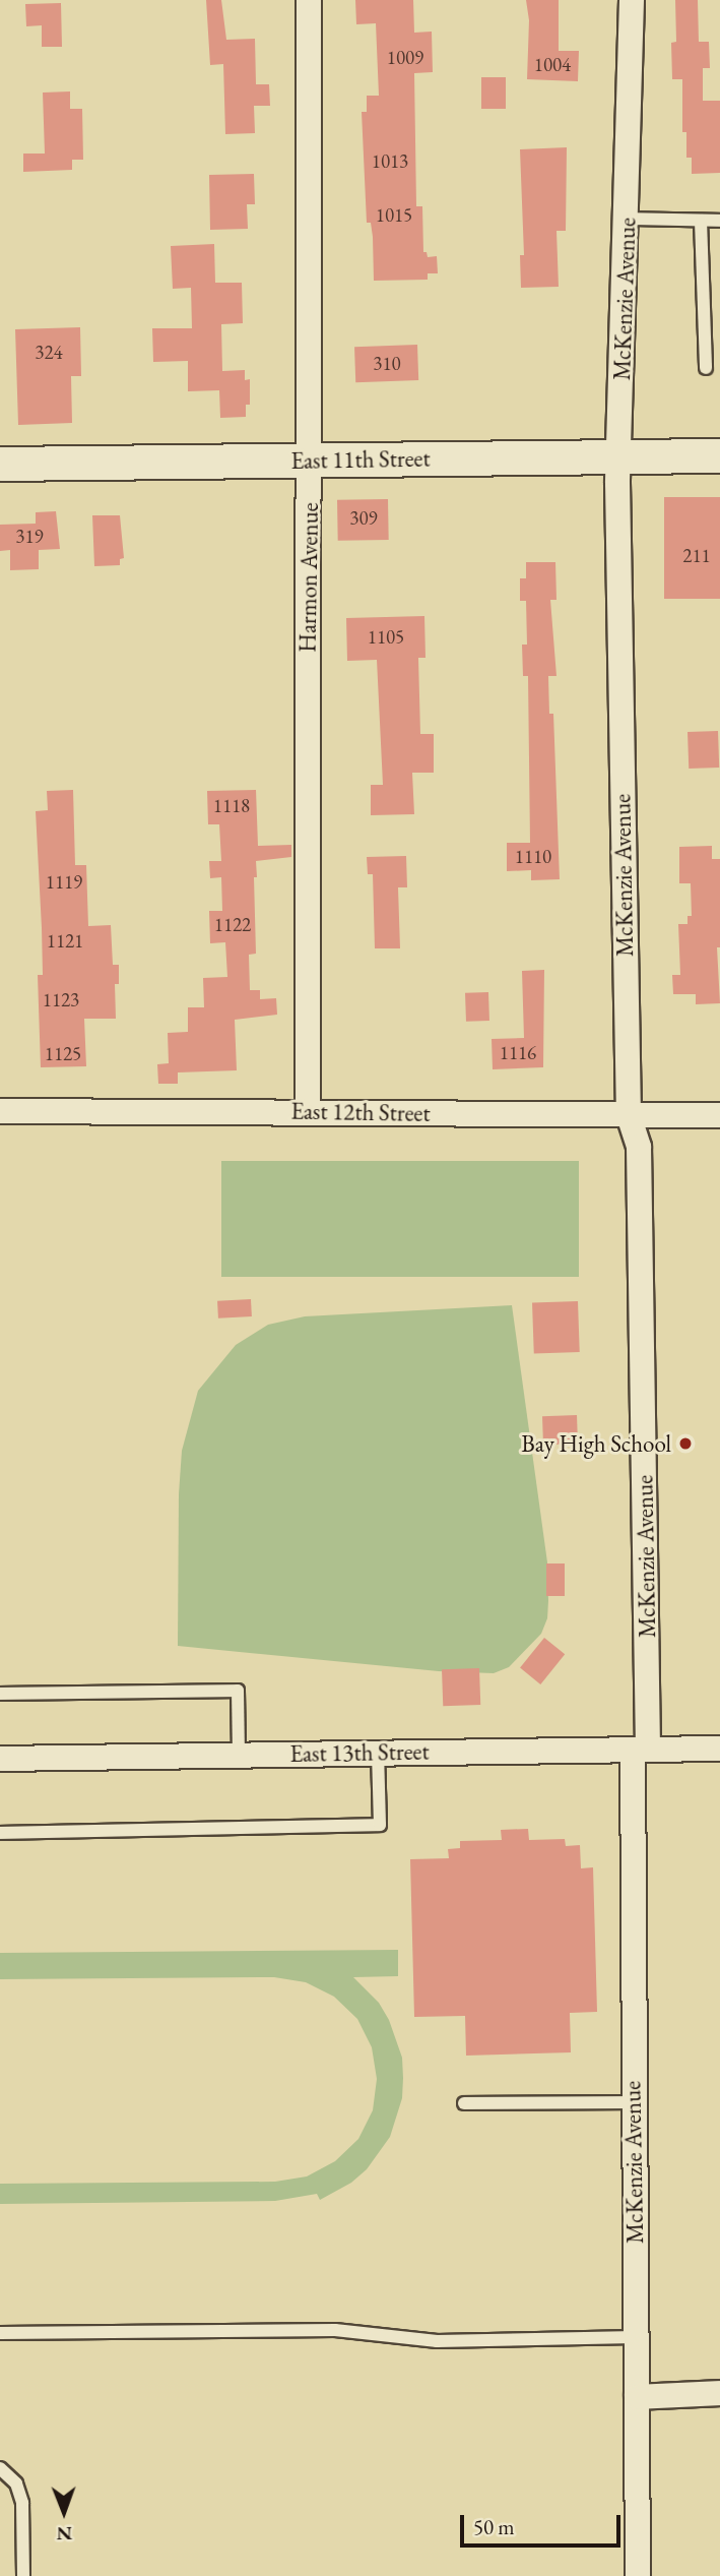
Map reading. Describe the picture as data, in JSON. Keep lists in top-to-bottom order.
{
  "streets": {
    "main road": ["East 11th Street"],
    "street": [
      "McKenzie Avenue",
      "Harmon Avenue",
      "East 12th Street",
      "East 13th Street"
    ]
  },
  "crossings": [
    ["McKenzie Avenue", "East 11th Street"],
    ["McKenzie Avenue", "East 12th Street"],
    ["McKenzie Avenue", "East 13th Street"],
    ["East 11th Street", "Harmon Avenue"],
    ["Harmon Avenue", "East 12th Street"]
  ],
  "places": ["Bay High School"],
  "house_numbers": [
    "1009",
    "1004",
    "1013",
    "1015",
    "324",
    "310",
    "309",
    "319",
    "211",
    "1105",
    "1118",
    "1110",
    "1119",
    "1122",
    "1121",
    "1123",
    "1116",
    "1125"
  ],
  "scale_bar": "50 m",
  "north": "bottom"
}
